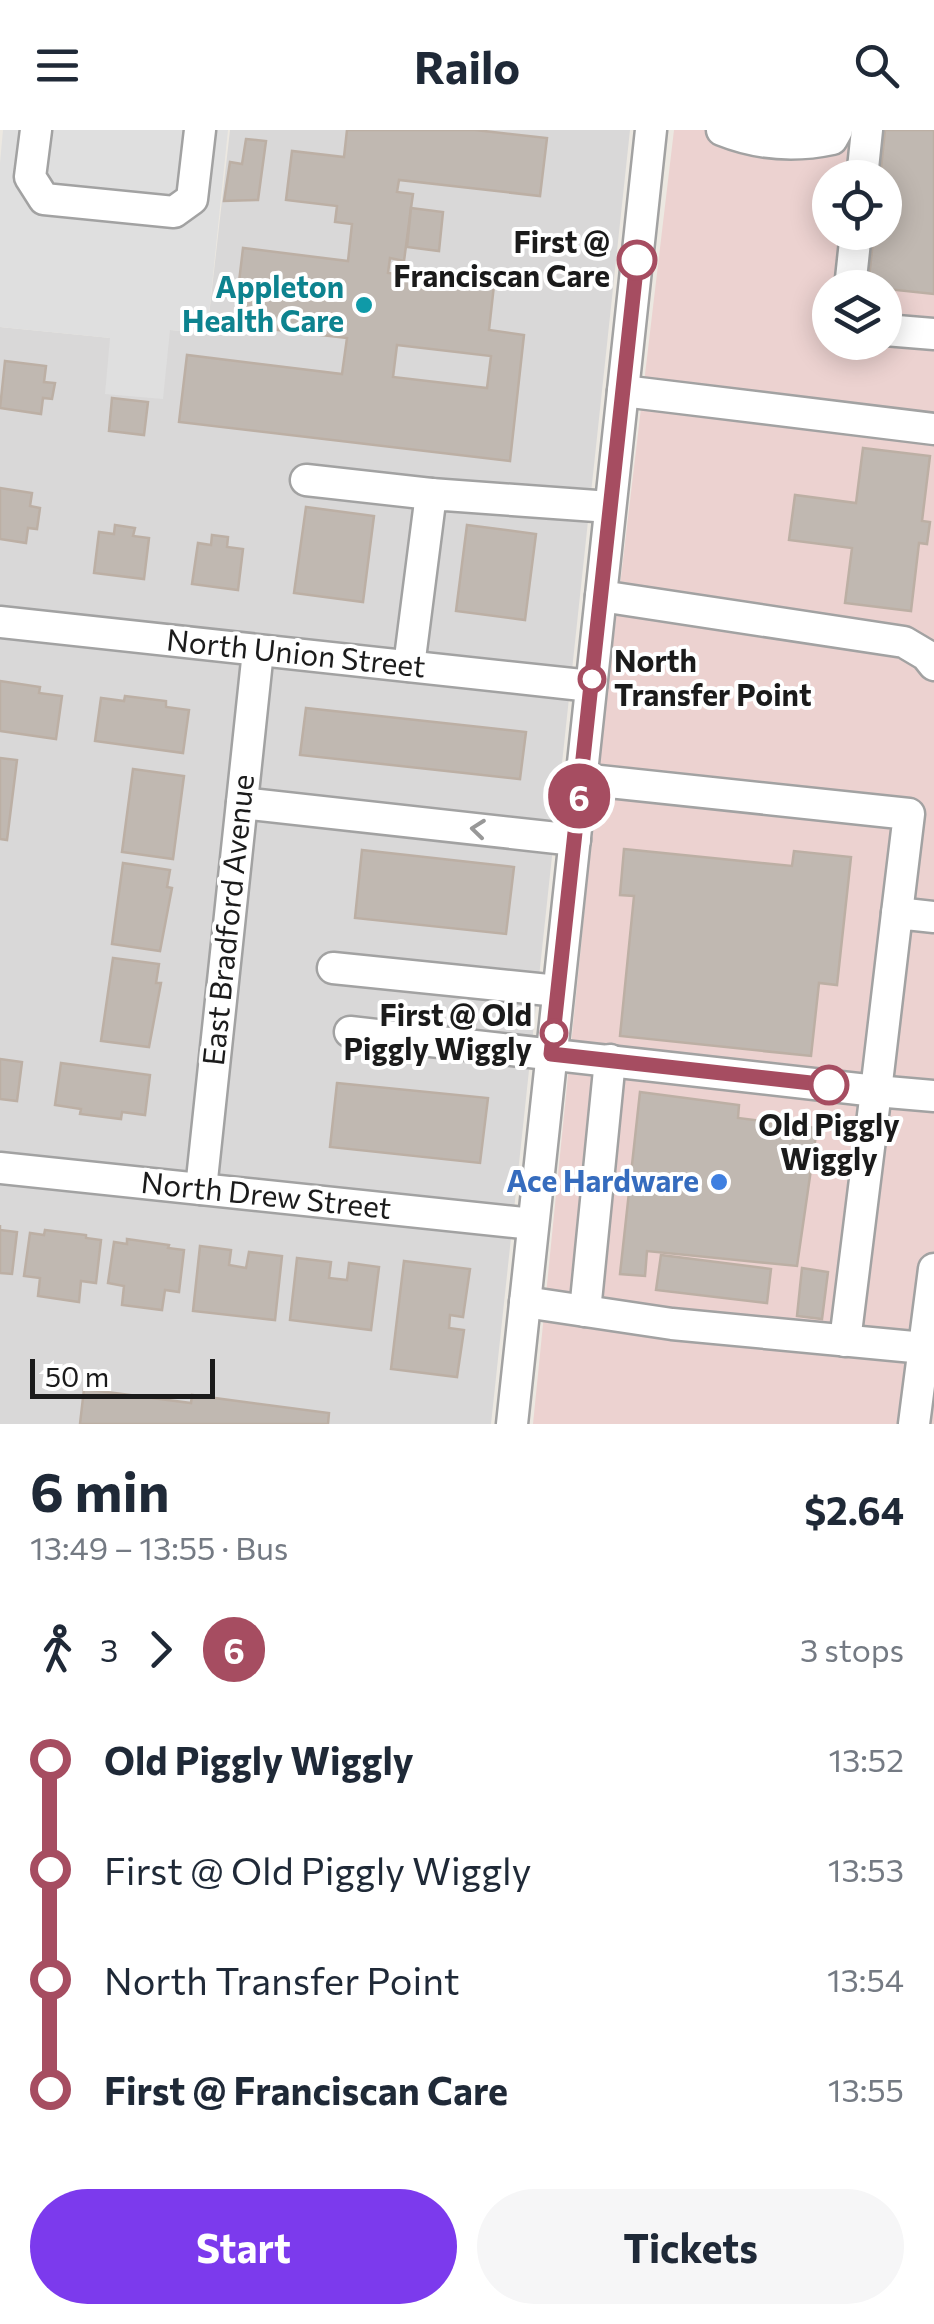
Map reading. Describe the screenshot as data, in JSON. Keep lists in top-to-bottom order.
{
  "streets": {
    "street": ["North Union Street", "East Bradford Avenue", "North Drew Street"]
  },
  "crossings": [
    ["North Union Street", "East Bradford Avenue"],
    ["East Bradford Avenue", "North Drew Street"]
  ],
  "places": [
    "First @ Franciscan Care",
    "Appleton Health Care",
    "North Transfer Point",
    "First @ Old Piggly Wiggly",
    "Old Piggly Wiggly",
    "Ace Hardware"
  ],
  "lines": ["bus line 6"],
  "scale_bar": "50 m",
  "page": {
    "header": "Railo",
    "on_map": "6",
    "scale": "50 m",
    "heading": ["6 min", "13:49 – 13:55 · Bus", "$2.64"],
    "legs": ["3", "6", "3 stops"],
    "list": [
      {
        "name": "Old Piggly Wiggly",
        "value": "13:52"
      },
      {
        "name": "First @ Old Piggly Wiggly",
        "value": "13:53"
      },
      {
        "name": "North Transfer Point",
        "value": "13:54"
      },
      {
        "name": "First @ Franciscan Care",
        "value": "13:55"
      }
    ],
    "buttons": ["Start", "Tickets"]
  }
}
